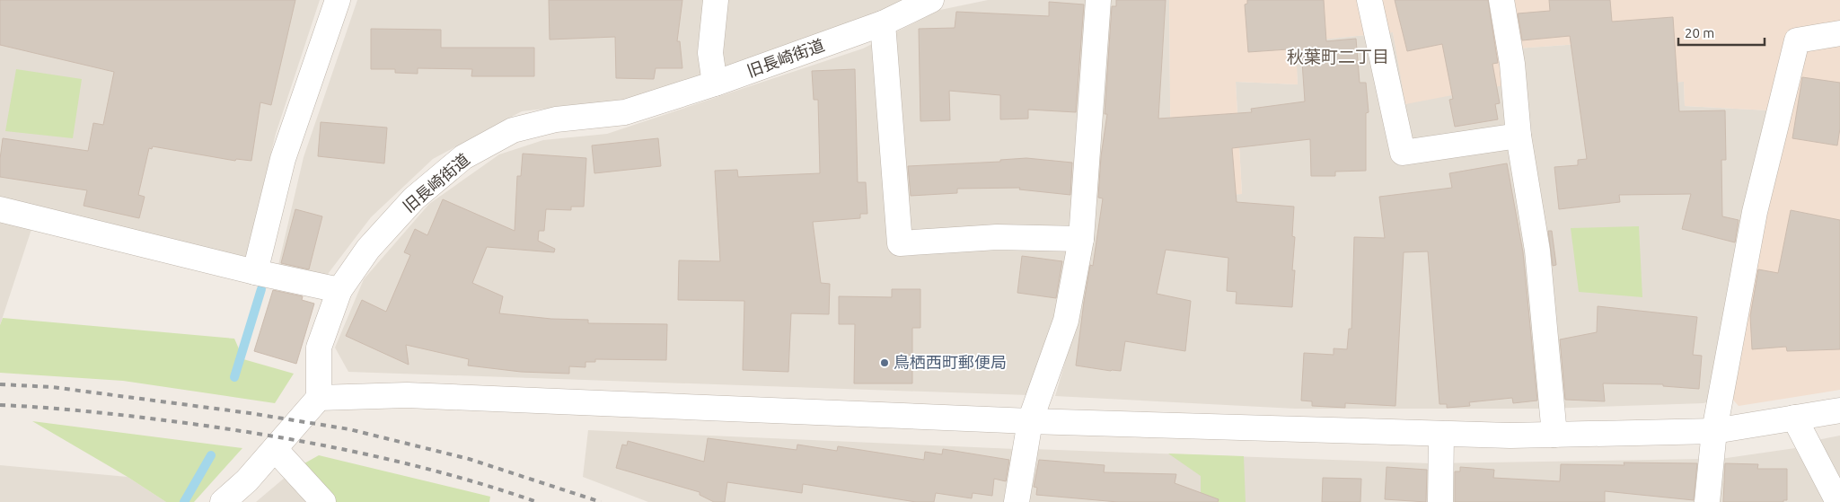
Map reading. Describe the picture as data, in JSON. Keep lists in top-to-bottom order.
{
  "streets": {
    "street": ["旧長崎街道"]
  },
  "districts": ["秋葉町二丁目"],
  "places": ["鳥栖西町郵便局"],
  "scale_bar": "20 m"
}
